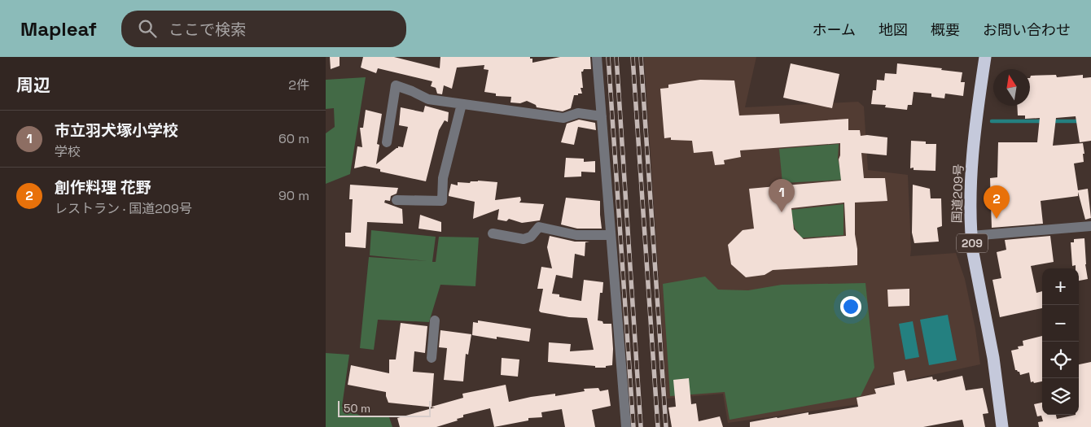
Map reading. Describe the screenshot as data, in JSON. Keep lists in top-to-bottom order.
{
  "streets": {
    "highway": ["国道209号", "209"]
  },
  "scale_bar": "50 m",
  "north": "top",
  "page": {
    "header": "Mapleaf",
    "search": "ここで検索",
    "nav": [
      "ホーム",
      "地図",
      "概要",
      "お問い合わせ"
    ],
    "heading": ["周辺", "2件"],
    "list": [
      {
        "mark": "1",
        "name": "市立羽犬塚小学校",
        "note": "学校",
        "value": "60 m"
      },
      {
        "mark": "2",
        "name": "創作料理 花野",
        "note": "レストラン · 国道209号",
        "value": "90 m"
      }
    ],
    "pins": ["1", "2"],
    "map_buttons": ["+", "−"],
    "scale": "50 m"
  }
}
